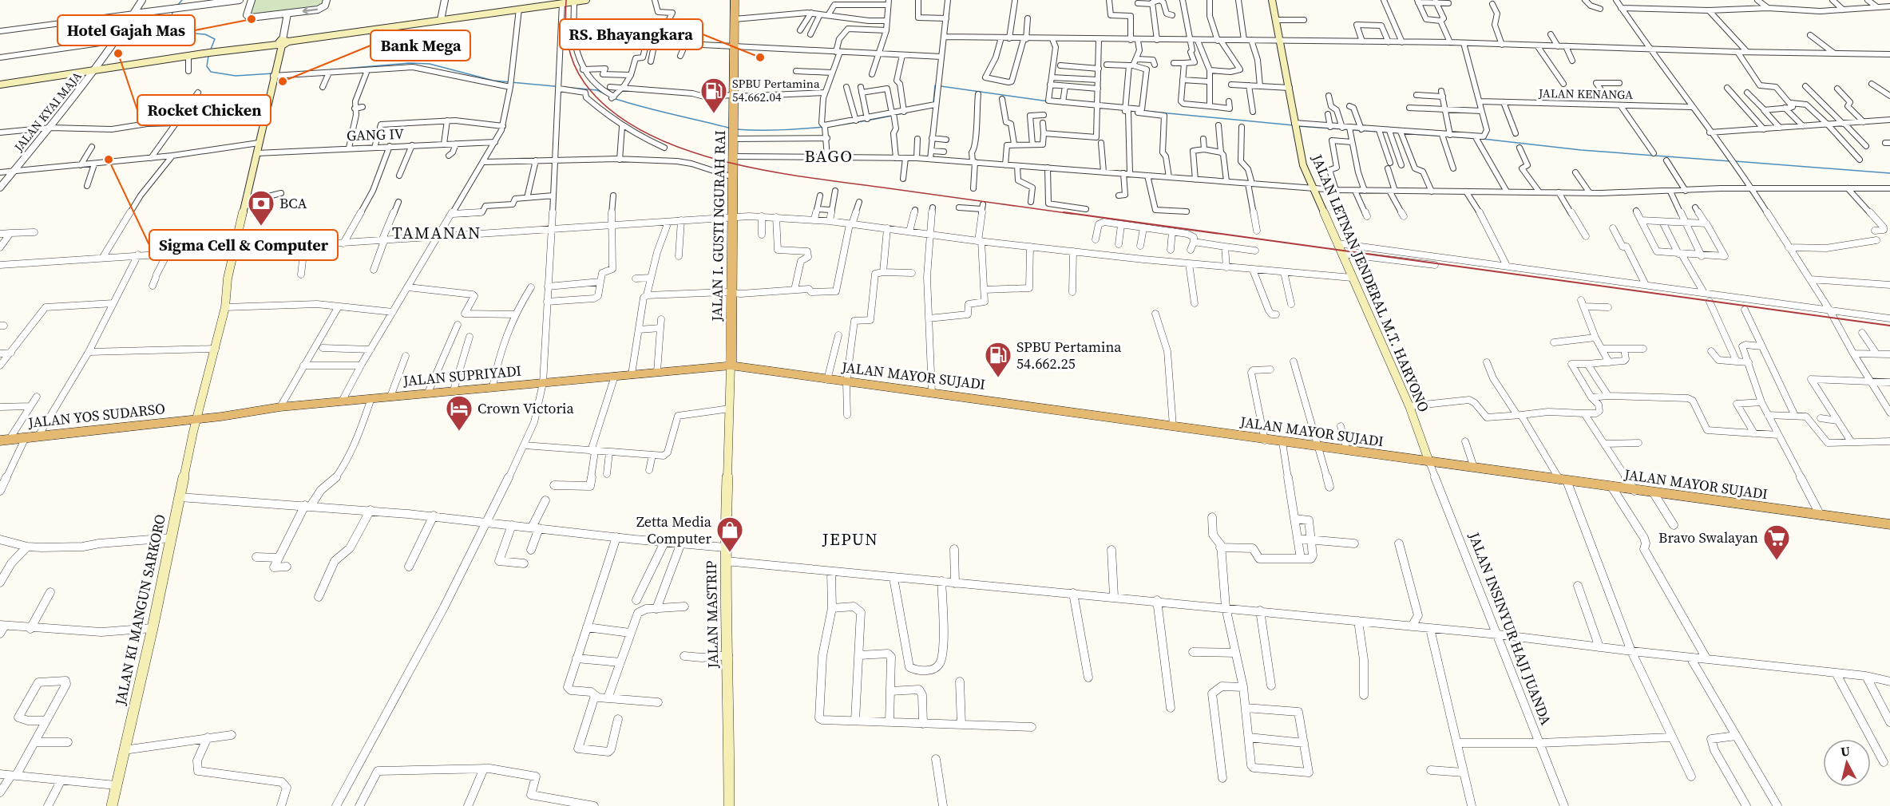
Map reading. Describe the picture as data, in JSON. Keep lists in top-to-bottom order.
{
  "streets": {
    "highway": [
      "JALAN I. GUSTI NGURAH RAI",
      "JALAN SUPRIYADI",
      "JALAN MAYOR SUJADI",
      "JALAN YOS SUDARSO"
    ],
    "main road": ["JALAN LETNAN JENDERAL M.T. HARYONO", "JALAN KI MANGUN SARKORO", "JALAN MASTRIP"],
    "street": [
      "JALAN KENANGA",
      "JALAN KYAI MAJA",
      "GANG IV",
      "JALAN INSINYUR HAJI JUANDA"
    ]
  },
  "crossings": [
    ["GANG IV", "JALAN KI MANGUN SARKORO"],
    ["JALAN I. GUSTI NGURAH RAI", "JALAN SUPRIYADI"],
    ["JALAN I. GUSTI NGURAH RAI", "JALAN MAYOR SUJADI"],
    ["JALAN I. GUSTI NGURAH RAI", "JALAN MASTRIP"],
    ["JALAN LETNAN JENDERAL M.T. HARYONO", "JALAN MAYOR SUJADI"],
    ["JALAN LETNAN JENDERAL M.T. HARYONO", "JALAN INSINYUR HAJI JUANDA"],
    ["JALAN SUPRIYADI", "JALAN MAYOR SUJADI"],
    ["JALAN SUPRIYADI", "JALAN YOS SUDARSO"],
    ["JALAN SUPRIYADI", "JALAN KI MANGUN SARKORO"],
    ["JALAN SUPRIYADI", "JALAN MASTRIP"],
    ["JALAN MAYOR SUJADI", "JALAN MASTRIP"],
    ["JALAN MAYOR SUJADI", "JALAN INSINYUR HAJI JUANDA"],
    ["JALAN YOS SUDARSO", "JALAN KI MANGUN SARKORO"]
  ],
  "districts": ["BAGO", "TAMANAN", "JEPUN"],
  "places": {
    "other": [
      "Hotel Gajah Mas",
      "Rocket Chicken",
      "RS. Bhayangkara",
      "Bank Mega",
      "Sigma Cell & Computer"
    ],
    "fuel station": ["SPBU Pertamina 54.662.04", "SPBU Pertamina 54.662.25"],
    "bank": ["BCA"],
    "hotel": ["Crown Victoria"],
    "shop": ["Zetta Media Computer"],
    "supermarket": ["Bravo Swalayan"]
  },
  "north": "top"
}
